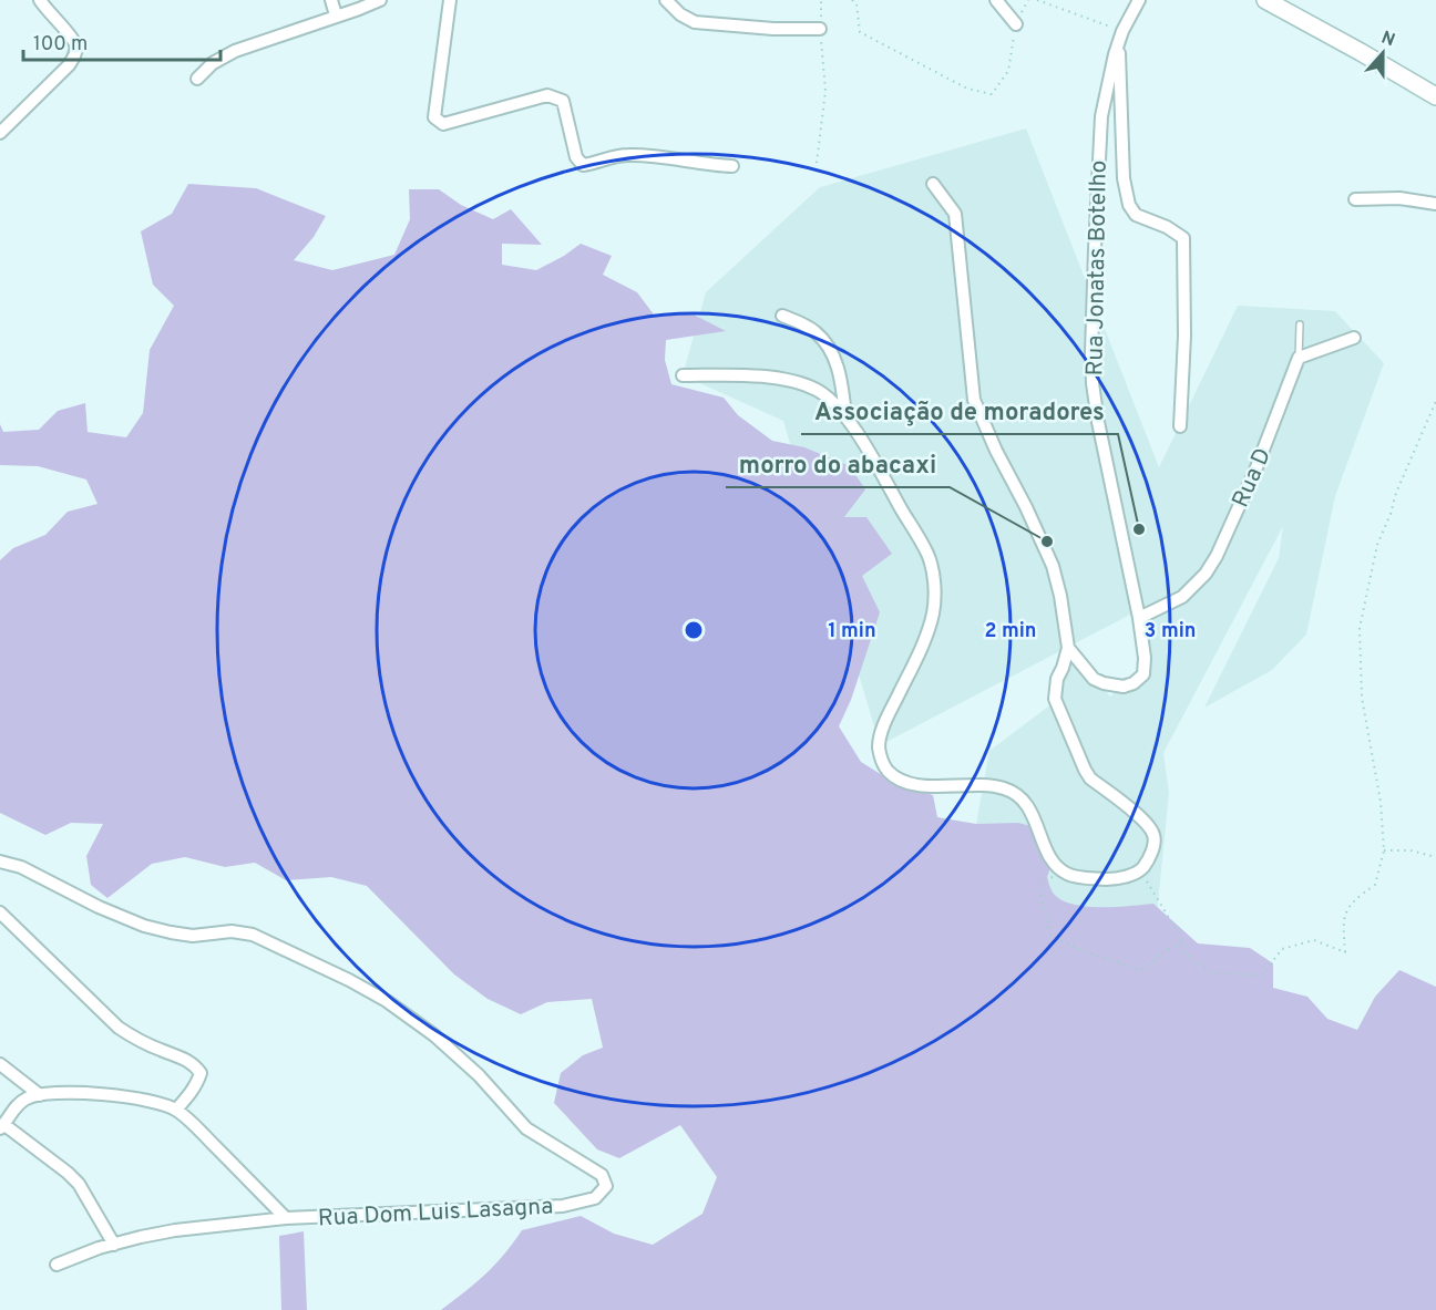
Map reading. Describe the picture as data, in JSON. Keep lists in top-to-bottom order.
{
  "streets": {
    "street": ["Rua Jonatas Botelho", "Rua D", "Rua Dom Luis Lasagna"]
  },
  "crossings": [
    ["Rua Jonatas Botelho", "Rua D"]
  ],
  "places": ["Associação de moradores", "morro do abacaxi"],
  "scale_bar": "100 m",
  "north": "top",
  "rings": ["1 min", "2 min", "3 min"]
}
